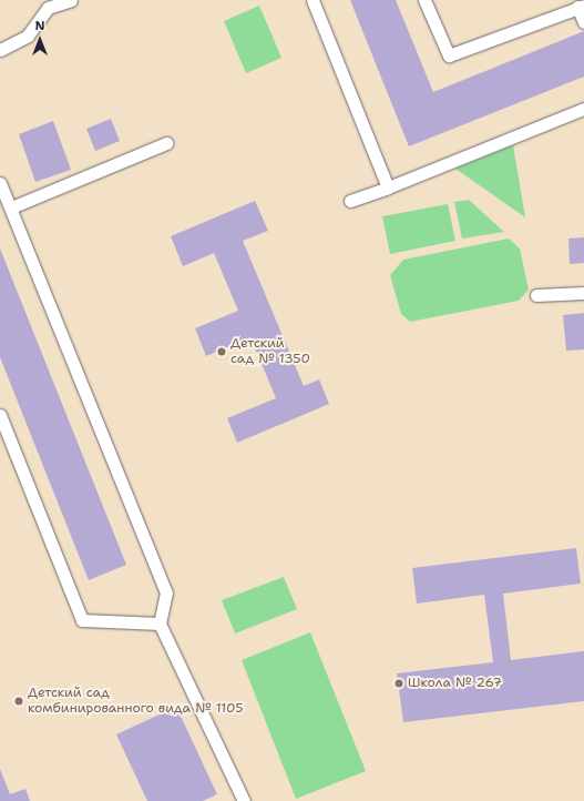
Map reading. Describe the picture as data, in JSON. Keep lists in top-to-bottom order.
{
  "places": ["Детский сад № 1350", "Школа № 267", "Детский сад комбинированного вида № 1105"],
  "north": "top"
}
